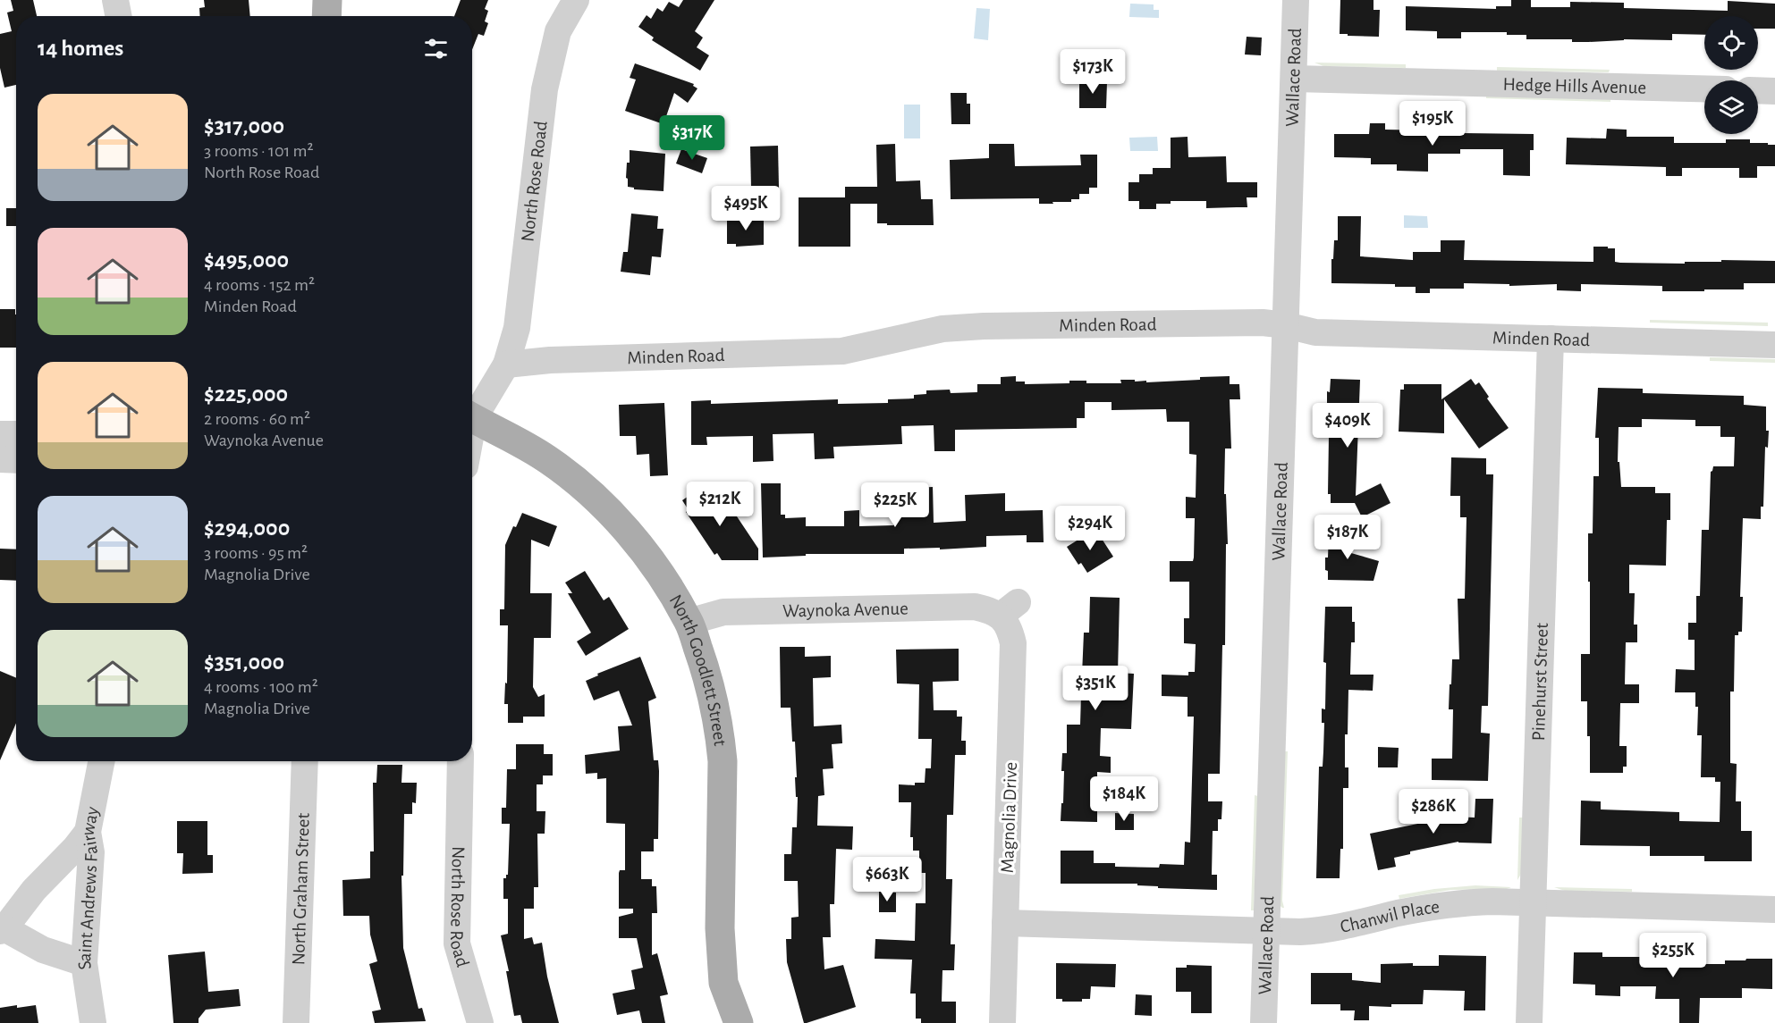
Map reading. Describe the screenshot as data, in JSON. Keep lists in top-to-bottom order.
{
  "streets": {
    "main road": ["North Goodlett Street"],
    "street": [
      "Wallace Road",
      "Hedge Hills Avenue",
      "North Rose Road",
      "Minden Road",
      "Waynoka Avenue",
      "Pinehurst Street",
      "Magnolia Drive",
      "Saint Andrews Fairway",
      "North Graham Street",
      "Chanwil Place"
    ]
  },
  "crossings": [
    ["Wallace Road", "Hedge Hills Avenue"],
    ["Wallace Road", "Minden Road"],
    ["Wallace Road", "Chanwil Place"],
    ["North Rose Road", "Minden Road"],
    ["Minden Road", "Pinehurst Street"],
    ["Waynoka Avenue", "North Goodlett Street"],
    ["Waynoka Avenue", "Magnolia Drive"],
    ["Pinehurst Street", "Chanwil Place"],
    ["Magnolia Drive", "Chanwil Place"]
  ],
  "page": {
    "heading": "14 homes",
    "price": [
      "$173K",
      "$195K",
      "$317K",
      "$495K",
      "$409K",
      "$212K",
      "$225K",
      "$294K",
      "$187K",
      "$351K",
      "$184K",
      "$286K",
      "$663K",
      "$255K"
    ],
    "list": [
      {
        "name": "$317,000",
        "note": "3 rooms · 101 m² · North Rose Road"
      },
      {
        "name": "$495,000",
        "note": "4 rooms · 152 m² · Minden Road"
      },
      {
        "name": "$225,000",
        "note": "2 rooms · 60 m² · Waynoka Avenue"
      },
      {
        "name": "$294,000",
        "note": "3 rooms · 95 m² · Magnolia Drive"
      },
      {
        "name": "$351,000",
        "note": "4 rooms · 100 m² · Magnolia Drive"
      }
    ]
  }
}
